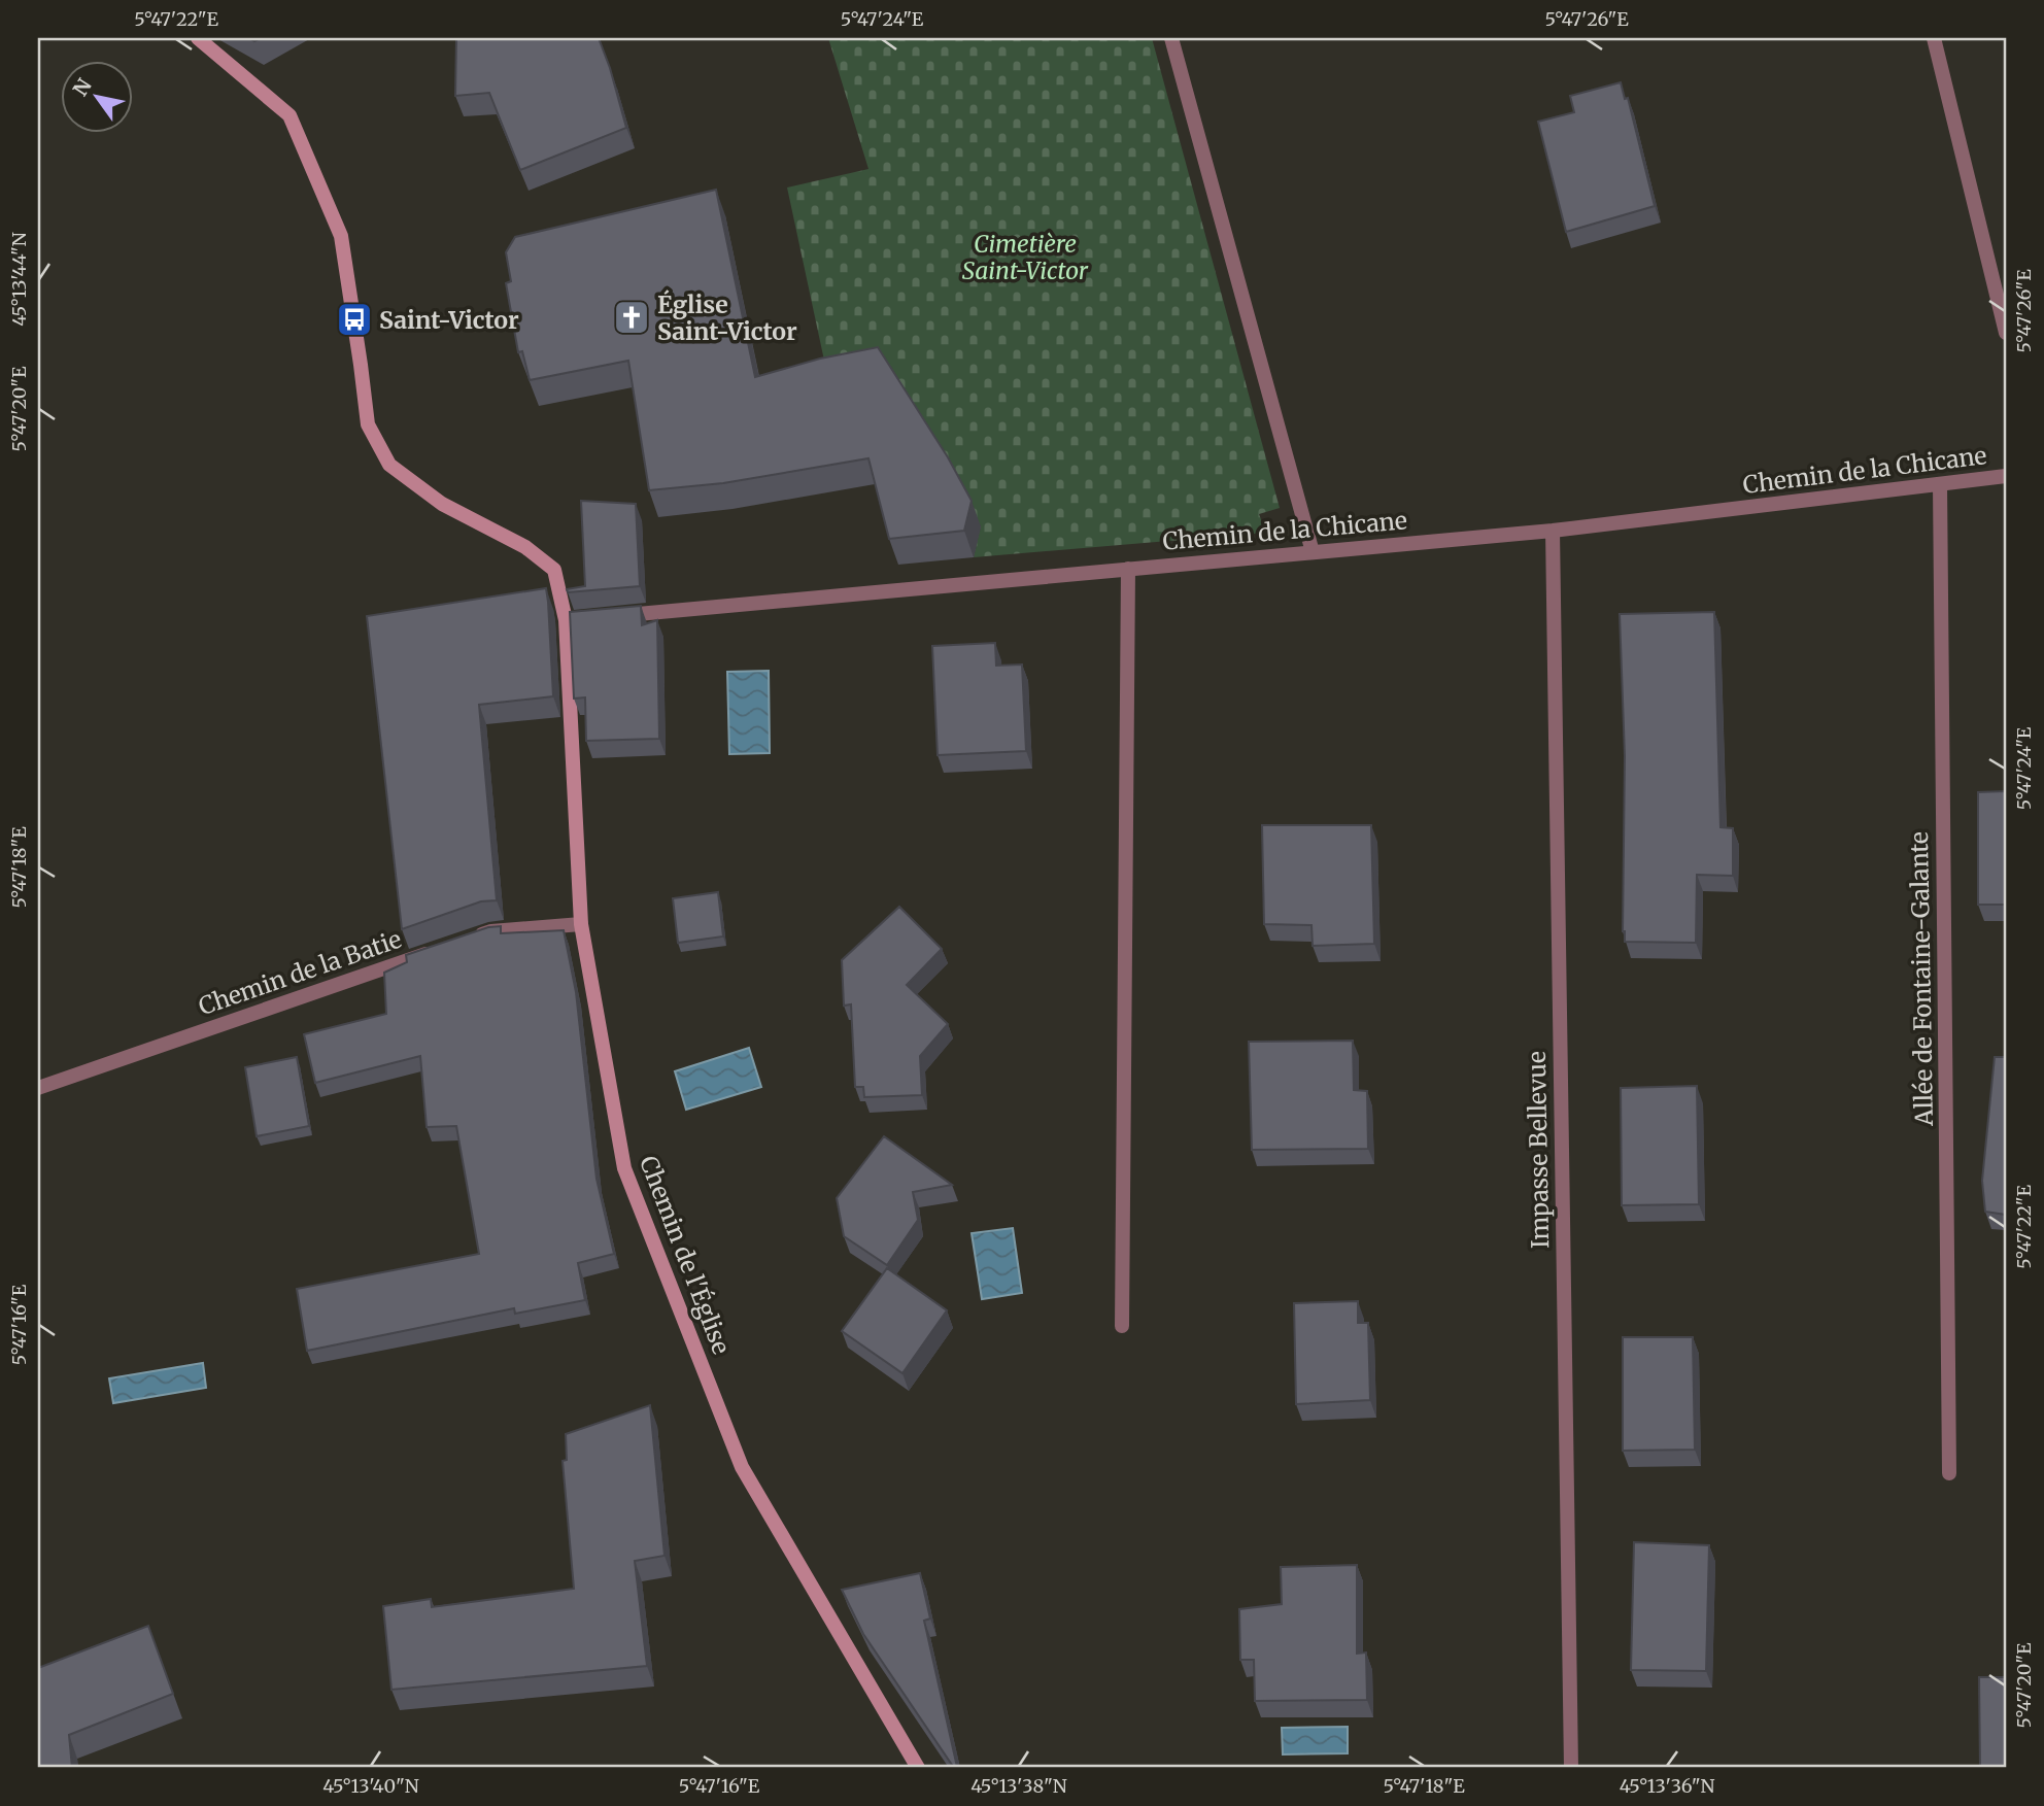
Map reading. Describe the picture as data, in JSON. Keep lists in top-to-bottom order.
{
  "streets": {
    "street": [
      "Chemin de la Chicane",
      "Chemin de la Batie",
      "Allée de Fontaine-Galante",
      "Impasse Bellevue",
      "Chemin de l'Église"
    ]
  },
  "crossings": [
    ["Chemin de la Chicane", "Allée de Fontaine-Galante"],
    ["Chemin de la Chicane", "Impasse Bellevue"]
  ],
  "parks": ["Cimetière Saint-Victor"],
  "places": {
    "church": ["Église Saint-Victor"],
    "bus stop": ["Saint-Victor"]
  },
  "north": "top left",
  "coordinates": [
    "5°47'22\"E",
    "5°47'24\"E",
    "5°47'26\"E",
    "45°13'44\"N",
    "5°47'20\"E",
    "5°47'18\"E",
    "5°47'16\"E",
    "45°13'40\"N",
    "45°13'38\"N",
    "45°13'36\"N"
  ]
}
